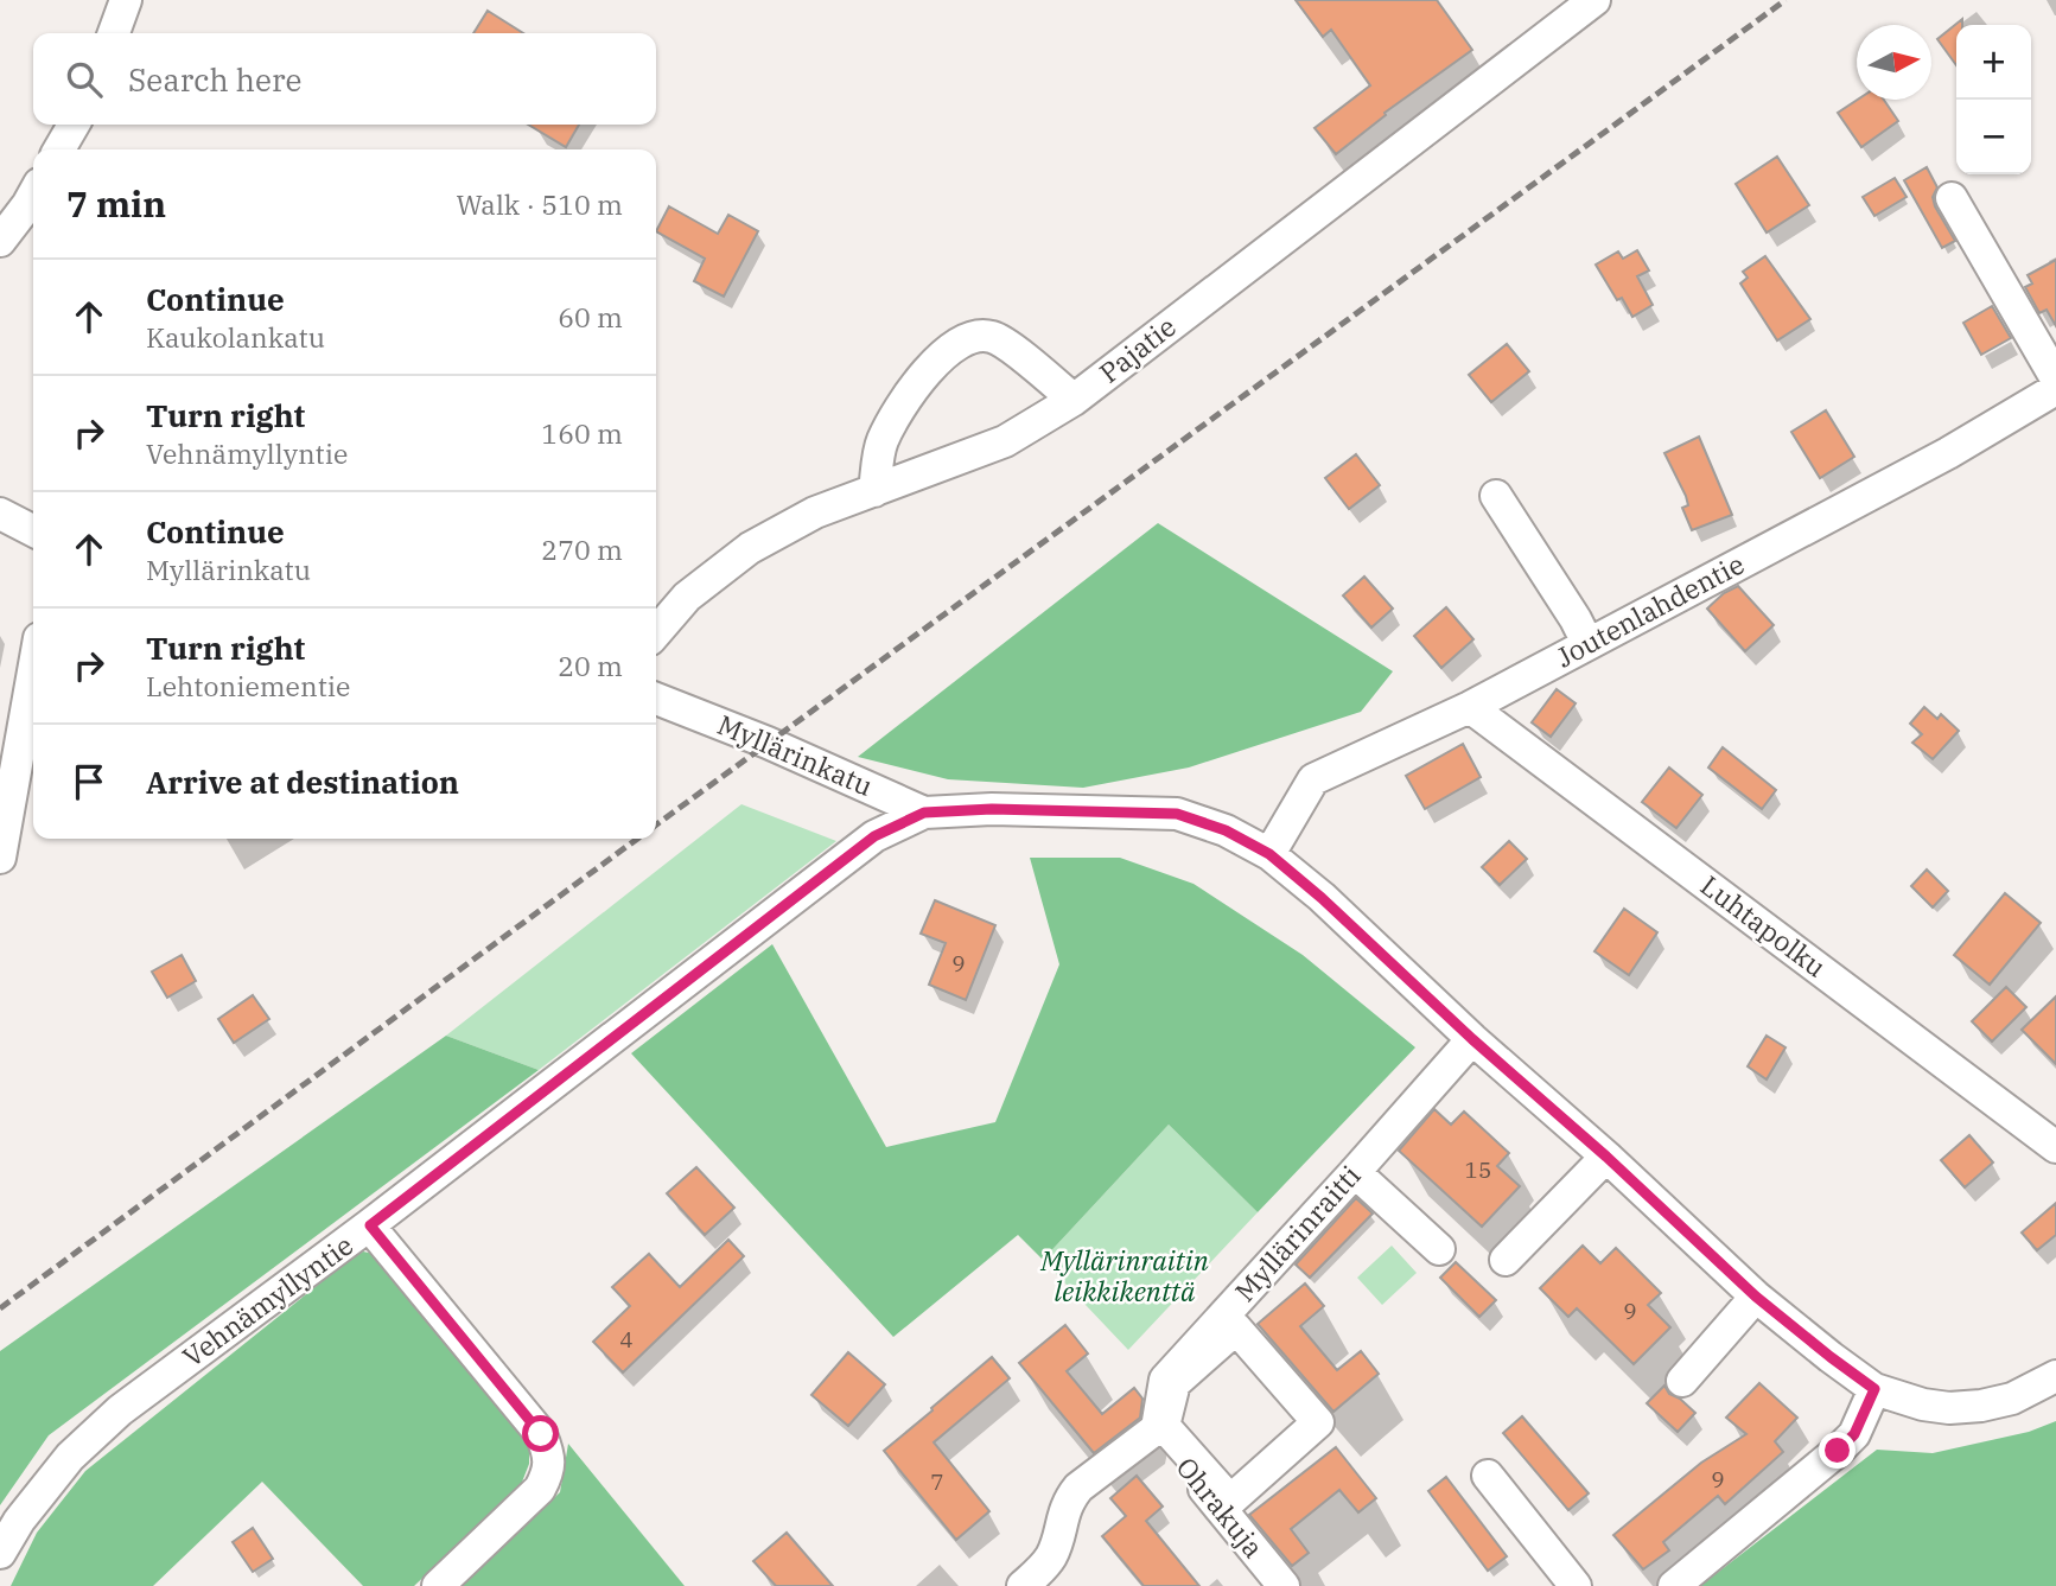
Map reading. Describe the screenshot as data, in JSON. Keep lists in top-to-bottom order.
{
  "streets": {
    "street": [
      "Pajatie",
      "Joutenlahdentie",
      "Myllärinkatu",
      "Luhtapolku",
      "Myllärinraitti",
      "Vehnämyllyntie",
      "Ohrakuja"
    ]
  },
  "crossings": [
    ["Joutenlahdentie", "Myllärinkatu"],
    ["Joutenlahdentie", "Luhtapolku"],
    ["Myllärinkatu", "Myllärinraitti"],
    ["Myllärinkatu", "Vehnämyllyntie"],
    ["Myllärinraitti", "Ohrakuja"]
  ],
  "parks": ["Myllärinraitin leikkikenttä"],
  "house_numbers": [
    "9",
    "15",
    "9",
    "4",
    "9",
    "7"
  ],
  "north": "right",
  "page": {
    "map_buttons": ["+", "−"],
    "search": "Search here",
    "heading": ["7 min", "Walk · 510 m"],
    "list": [
      ["Continue", "Kaukolankatu", "60 m"],
      ["Turn right", "Vehnämyllyntie", "160 m"],
      ["Continue", "Myllärinkatu", "270 m"],
      ["Turn right", "Lehtoniementie", "20 m"],
      "Arrive at destination"
    ]
  }
}
